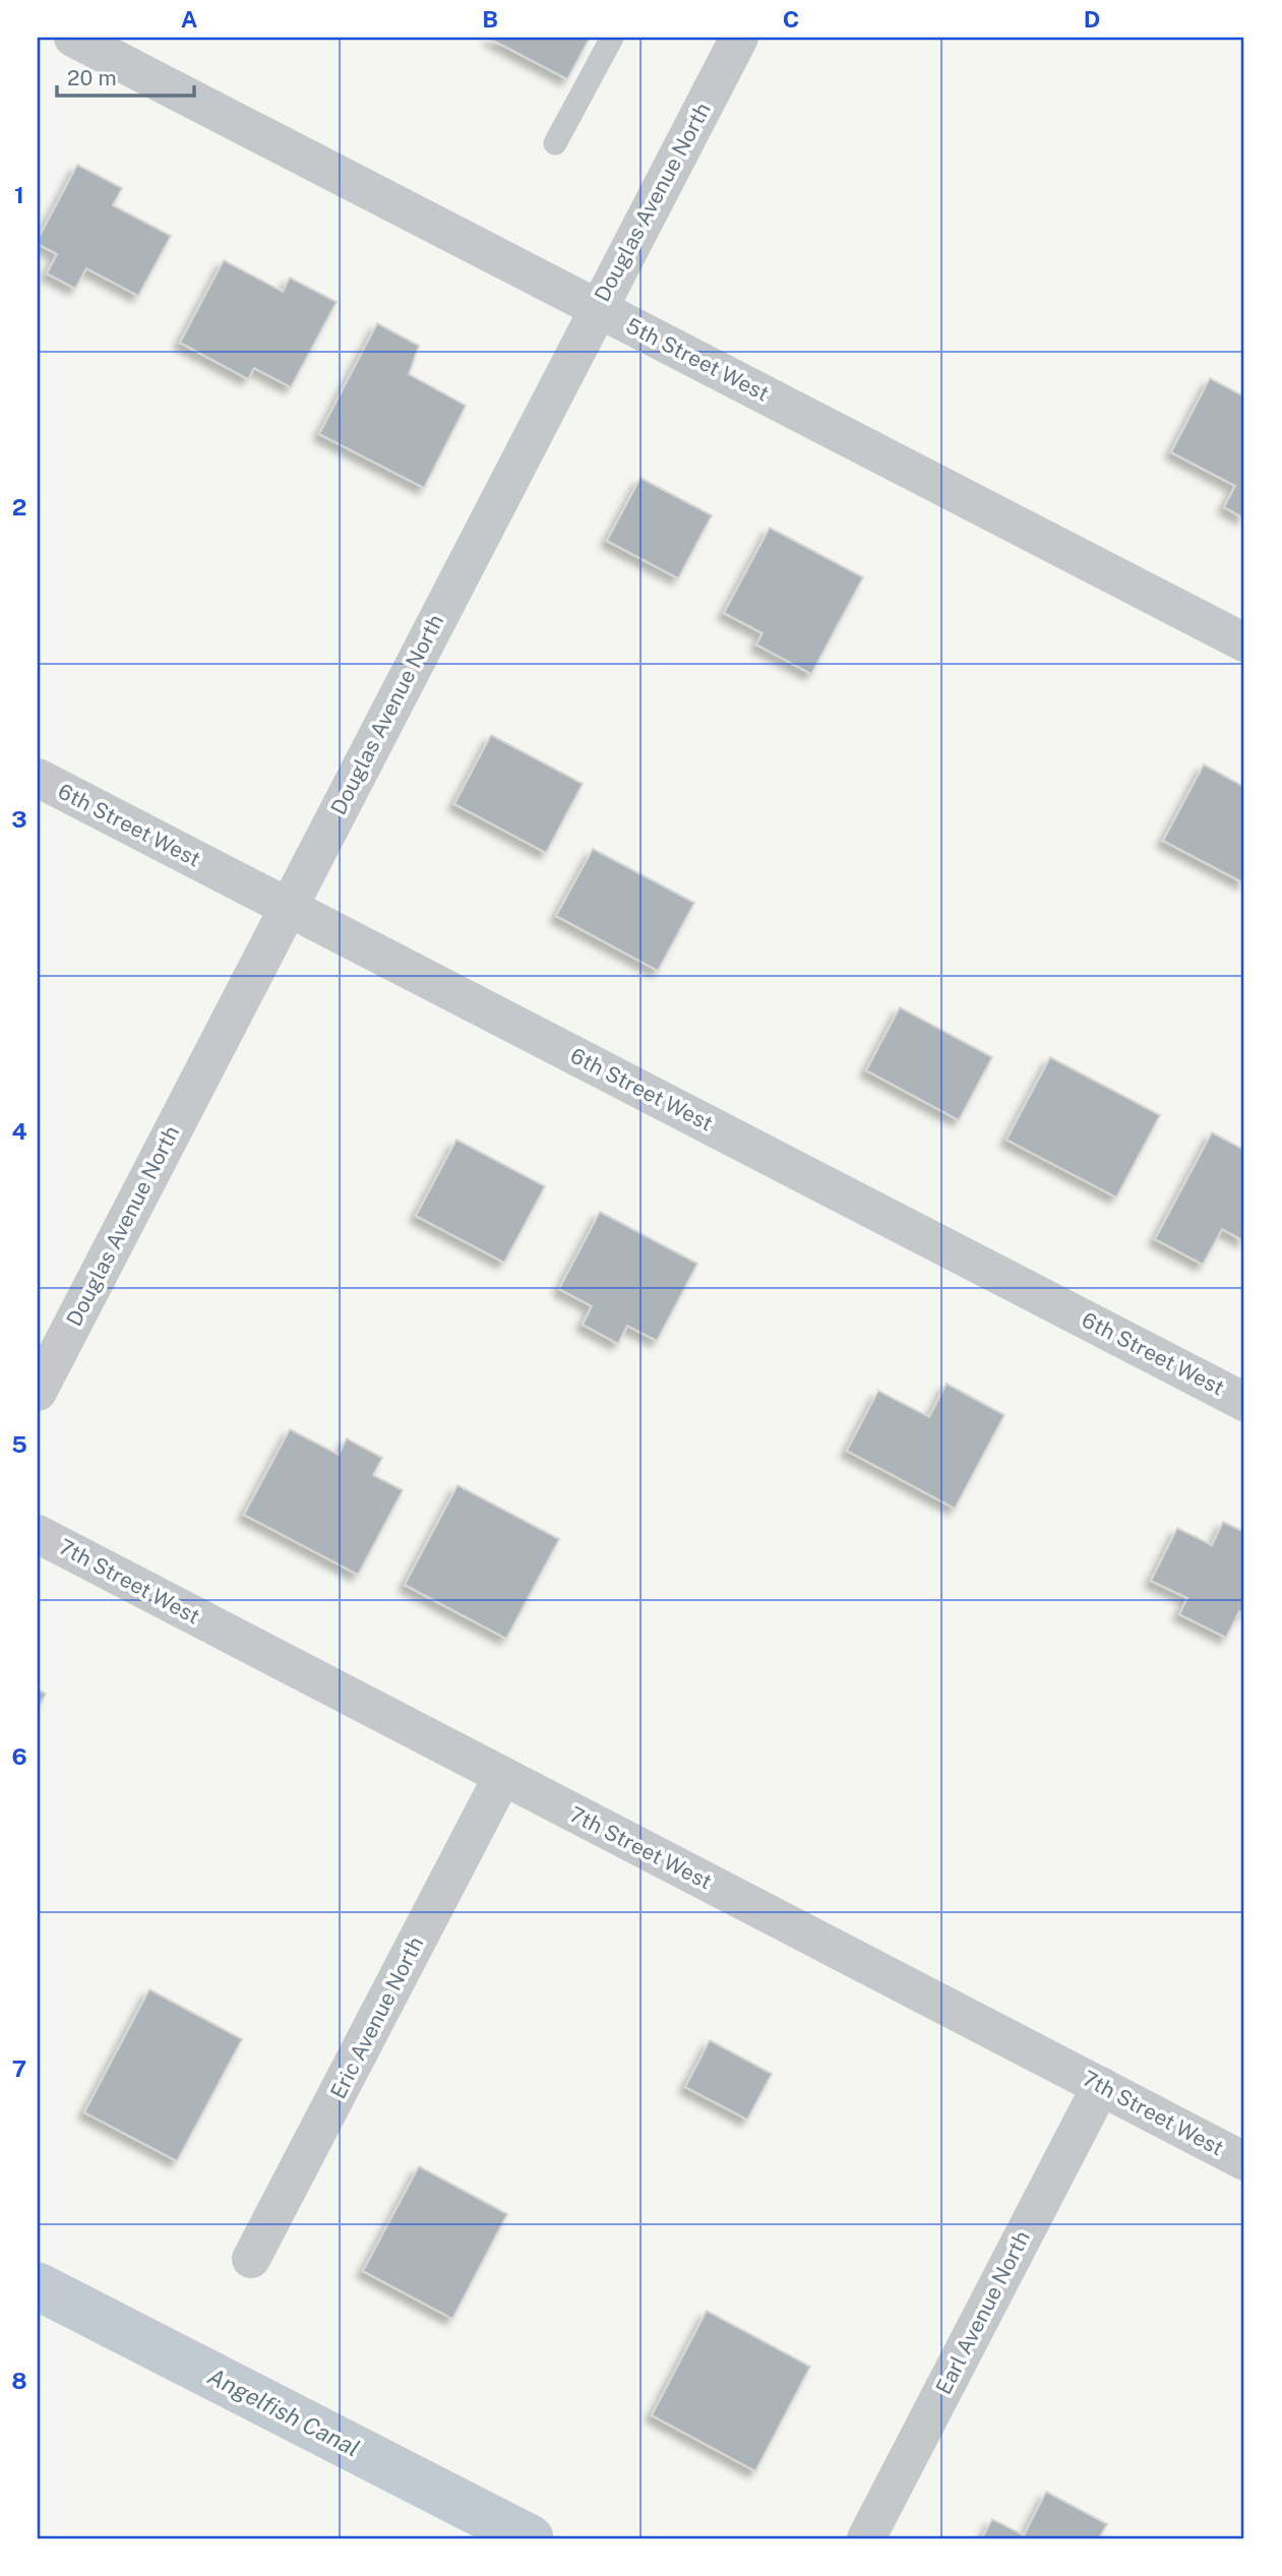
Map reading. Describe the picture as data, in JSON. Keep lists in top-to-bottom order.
{
  "streets": {
    "street": [
      "Douglas Avenue North",
      "5th Street West",
      "6th Street West",
      "7th Street West",
      "Eric Avenue North",
      "Earl Avenue North"
    ]
  },
  "crossings": [
    ["Douglas Avenue North", "5th Street West"],
    ["Douglas Avenue North", "6th Street West"],
    ["7th Street West", "Eric Avenue North"],
    ["7th Street West", "Earl Avenue North"]
  ],
  "water": ["Angelfish Canal"],
  "scale_bar": "20 m",
  "grid": {
    "columns": [
      "A",
      "B",
      "C",
      "D"
    ],
    "rows": [
      "1",
      "2",
      "3",
      "4",
      "5",
      "6",
      "7",
      "8"
    ]
  }
}
